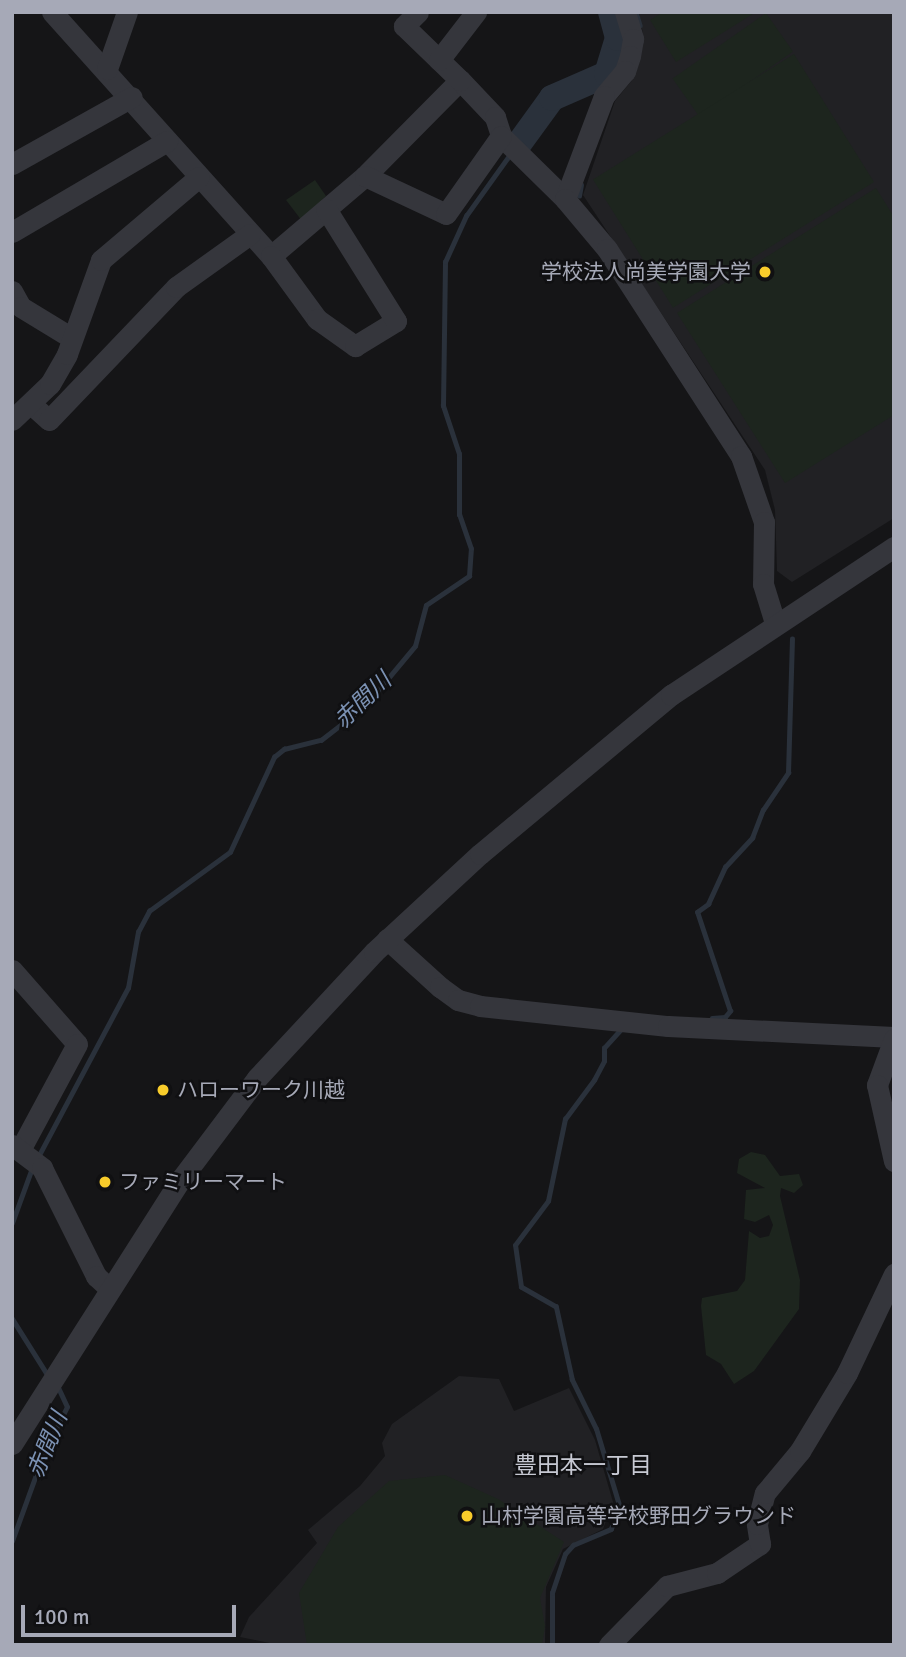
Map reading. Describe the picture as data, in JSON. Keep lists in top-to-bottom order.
{
  "districts": ["豊田本一丁目"],
  "water": ["赤間川"],
  "places": [
    "学校法人尚美学園大学",
    "ハローワーク川越",
    "ファミリーマート",
    "山村学園高等学校野田グラウンド"
  ],
  "scale_bar": "100 m"
}
